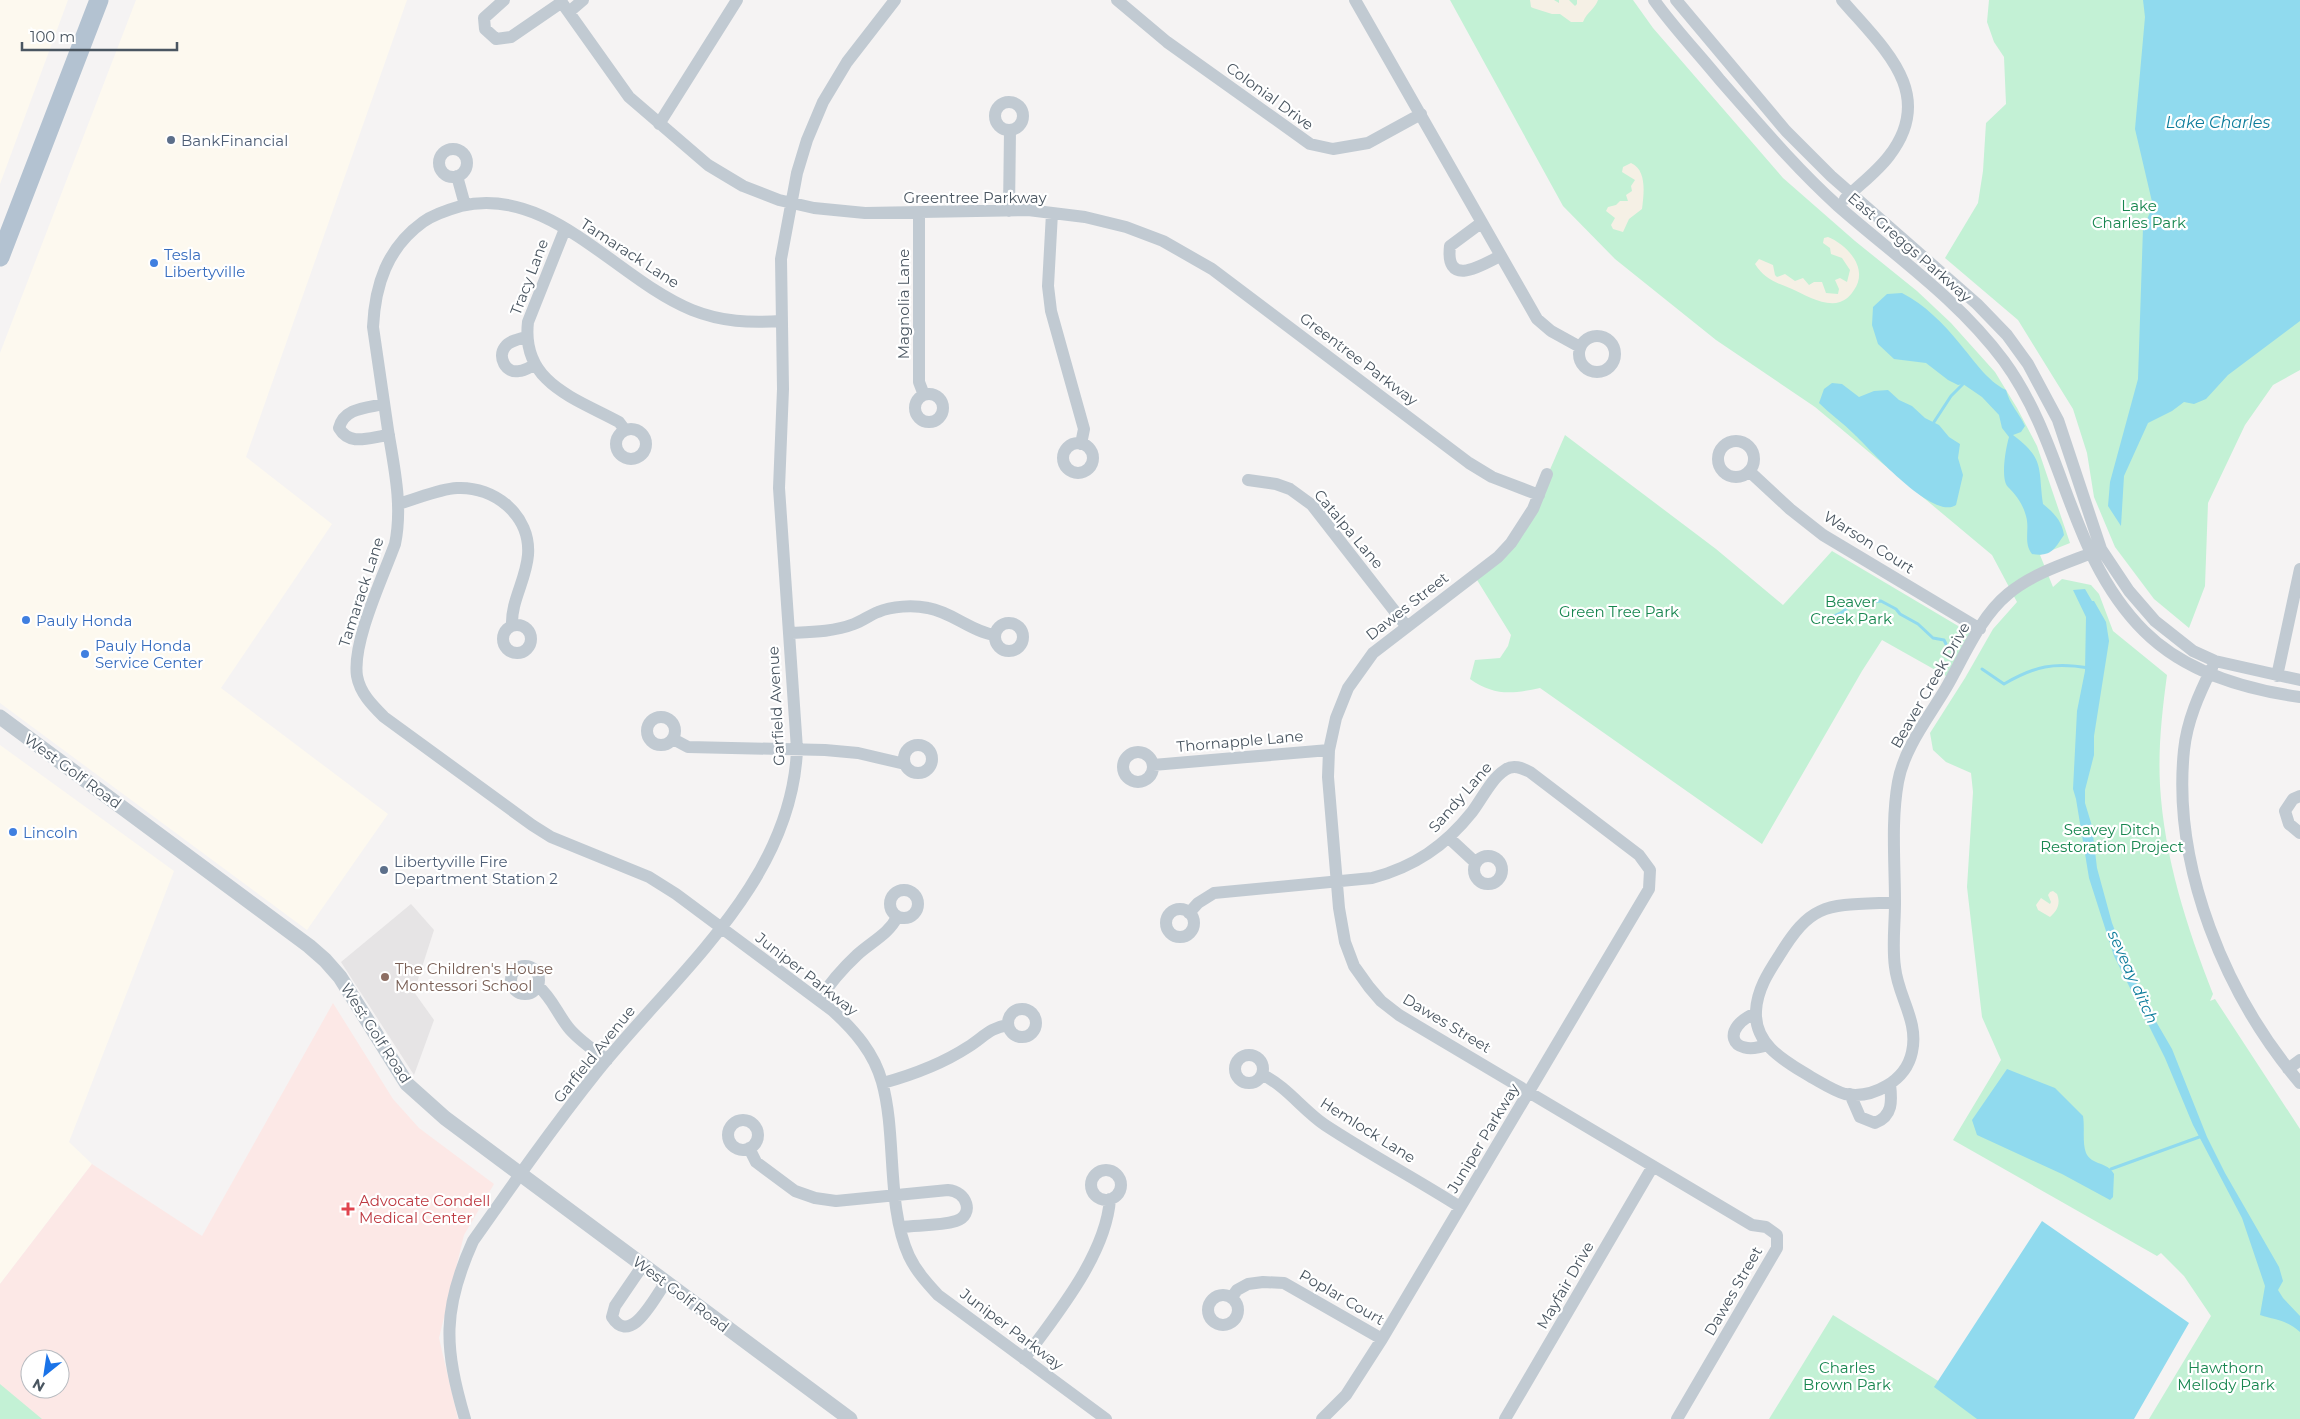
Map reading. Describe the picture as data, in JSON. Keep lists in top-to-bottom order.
{
  "streets": {
    "street": [
      "Colonial Drive",
      "Greentree Parkway",
      "East Greggs Parkway",
      "Tamarack Lane",
      "Tracy Lane",
      "Magnolia Lane",
      "Catalpa Lane",
      "Warson Court",
      "Dawes Street",
      "Beaver Creek Drive",
      "Garfield Avenue",
      "Thornapple Lane",
      "West Golf Road",
      "Sandy Lane",
      "Juniper Parkway",
      "Hemlock Lane",
      "Mayfair Drive",
      "Poplar Court"
    ]
  },
  "crossings": [
    ["Greentree Parkway", "Magnolia Lane"],
    ["Greentree Parkway", "Dawes Street"],
    ["Greentree Parkway", "Garfield Avenue"],
    ["East Greggs Parkway", "Beaver Creek Drive"],
    ["Tamarack Lane", "Tracy Lane"],
    ["Tamarack Lane", "Garfield Avenue"],
    ["Tamarack Lane", "Juniper Parkway"],
    ["Catalpa Lane", "Dawes Street"],
    ["Warson Court", "Beaver Creek Drive"],
    ["Dawes Street", "Thornapple Lane"],
    ["Dawes Street", "Sandy Lane"],
    ["Dawes Street", "Juniper Parkway"],
    ["Dawes Street", "Mayfair Drive"],
    ["Garfield Avenue", "West Golf Road"],
    ["Garfield Avenue", "Juniper Parkway"],
    ["Sandy Lane", "Juniper Parkway"],
    ["Juniper Parkway", "Hemlock Lane"],
    ["Juniper Parkway", "Poplar Court"]
  ],
  "water": ["Lake Charles", "seveay ditch"],
  "parks": [
    "Lake Charles Park",
    "Beaver Creek Park",
    "Green Tree Park",
    "Seavey Ditch Restoration Project",
    "Charles Brown Park",
    "Hawthorn Mellody Park"
  ],
  "places": {
    "other": [
      "BankFinancial",
      "Tesla Libertyville",
      "Pauly Honda",
      "Pauly Honda Service Center",
      "Lincoln",
      "Libertyville Fire Department Station 2",
      "The Children's House Montessori School"
    ],
    "health": ["Advocate Condell Medical Center"]
  },
  "scale_bar": "100 m",
  "north": "bottom left"
}
